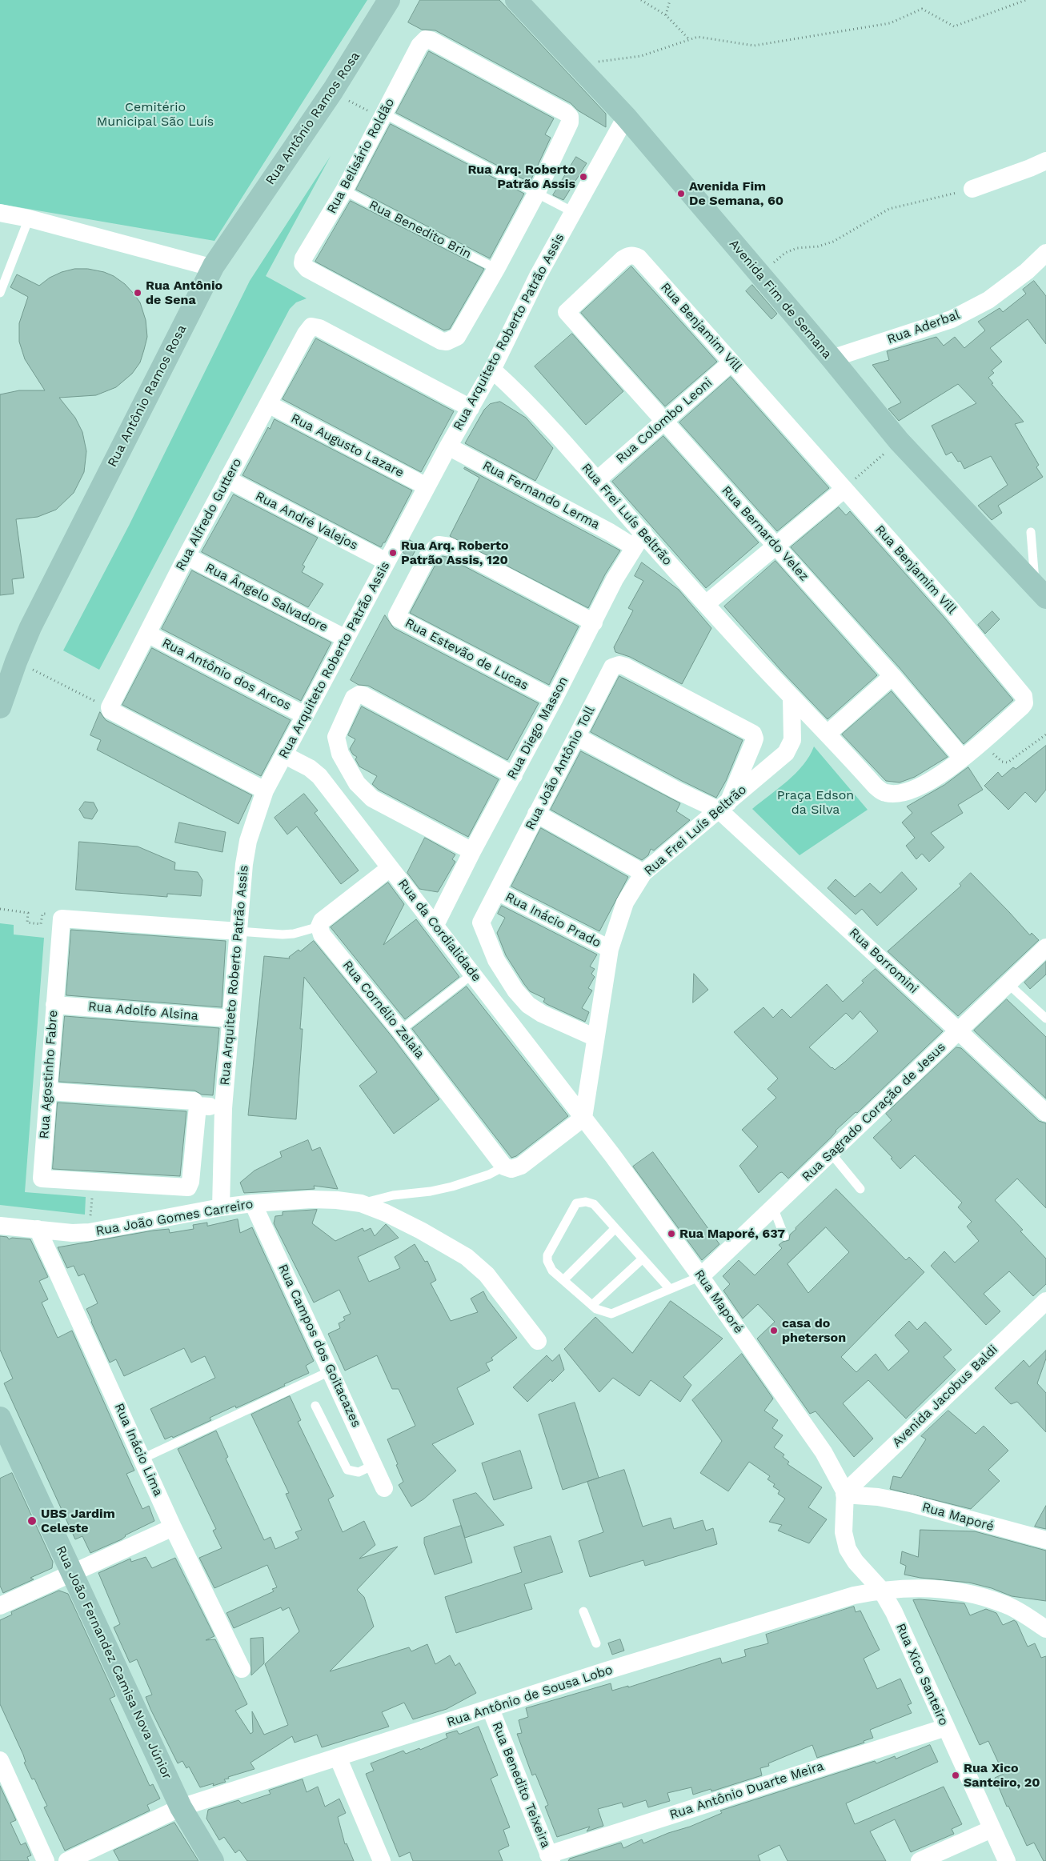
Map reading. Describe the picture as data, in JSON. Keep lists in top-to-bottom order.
{
  "streets": {
    "main road": ["Rua Antônio Ramos Rosa", "Avenida Fim de Semana", "Rua João Fernandez Camisa Nova Júnior"],
    "street": [
      "Rua Belisário Roldão",
      "Rua Benjamim Vill",
      "Rua Aderbal",
      "Rua Arquiteto Roberto Patrão Assis",
      "Rua Colombo Leoni",
      "Rua Augusto Lazare",
      "Rua Fernando Lerma",
      "Rua Alfredo Guttero",
      "Rua Frei Luís Beltrão",
      "Rua André Valejos",
      "Rua Bernardo Velez",
      "Rua Ângelo Salvadore",
      "Rua Estevão de Lucas",
      "Rua Antônio dos Arcos",
      "Rua Diego Masson",
      "Rua João Antônio Toll",
      "Rua Inácio Prado",
      "Rua da Cordialidade",
      "Rua Borromini",
      "Rua Cornélio Zelaia",
      "Rua Adolfo Alsina",
      "Rua Agostinho Fabre",
      "Rua Sagrado Coração de Jesus",
      "Rua João Gomes Carreiro",
      "Rua Maporé",
      "Rua Campos dos Goitacazes",
      "Avenida Jacobus Baldi",
      "Rua Inácio Lima",
      "Rua Xico Santeiro",
      "Rua Antônio de Sousa Lobo",
      "Rua Benedito Teixeira",
      "Rua Antônio Duarte Meira"
    ],
    "lane": ["Rua Benedito Brin"]
  },
  "crossings": [
    ["Rua Belisário Roldão", "Rua Benedito Brin"],
    ["Avenida Fim de Semana", "Rua Aderbal"],
    ["Avenida Fim de Semana", "Rua Arquiteto Roberto Patrão Assis"],
    ["Rua Benjamim Vill", "Rua Colombo Leoni"],
    ["Rua Benjamim Vill", "Rua Frei Luís Beltrão"],
    ["Rua Benjamim Vill", "Rua Bernardo Velez"],
    ["Rua Arquiteto Roberto Patrão Assis", "Rua Augusto Lazare"],
    ["Rua Arquiteto Roberto Patrão Assis", "Rua Fernando Lerma"],
    ["Rua Arquiteto Roberto Patrão Assis", "Rua Alfredo Guttero"],
    ["Rua Arquiteto Roberto Patrão Assis", "Rua Frei Luís Beltrão"],
    ["Rua Arquiteto Roberto Patrão Assis", "Rua André Valejos"],
    ["Rua Arquiteto Roberto Patrão Assis", "Rua Ângelo Salvadore"],
    ["Rua Arquiteto Roberto Patrão Assis", "Rua Antônio dos Arcos"],
    ["Rua Arquiteto Roberto Patrão Assis", "Rua da Cordialidade"],
    ["Rua Arquiteto Roberto Patrão Assis", "Rua Adolfo Alsina"],
    ["Rua Arquiteto Roberto Patrão Assis", "Rua João Gomes Carreiro"],
    ["Rua Colombo Leoni", "Rua Frei Luís Beltrão"],
    ["Rua Colombo Leoni", "Rua Bernardo Velez"],
    ["Rua Augusto Lazare", "Rua Alfredo Guttero"],
    ["Rua Fernando Lerma", "Rua Frei Luís Beltrão"],
    ["Rua Fernando Lerma", "Rua Diego Masson"],
    ["Rua Alfredo Guttero", "Rua André Valejos"],
    ["Rua Alfredo Guttero", "Rua Ângelo Salvadore"],
    ["Rua Alfredo Guttero", "Rua Antônio dos Arcos"],
    ["Rua Frei Luís Beltrão", "Rua Diego Masson"],
    ["Rua Frei Luís Beltrão", "Rua João Antônio Toll"],
    ["Rua Frei Luís Beltrão", "Rua Inácio Prado"],
    ["Rua Frei Luís Beltrão", "Rua da Cordialidade"],
    ["Rua Frei Luís Beltrão", "Rua Borromini"],
    ["Rua Frei Luís Beltrão", "Rua Maporé"],
    ["Rua Estevão de Lucas", "Rua Diego Masson"],
    ["Rua Diego Masson", "Rua da Cordialidade"],
    ["Rua João Antônio Toll", "Rua Inácio Prado"],
    ["Rua João Antônio Toll", "Rua Borromini"],
    ["Rua da Cordialidade", "Rua Maporé"],
    ["Rua Borromini", "Rua Sagrado Coração de Jesus"],
    ["Rua Adolfo Alsina", "Rua Agostinho Fabre"],
    ["Rua Sagrado Coração de Jesus", "Rua Maporé"],
    ["Rua João Gomes Carreiro", "Rua Campos dos Goitacazes"],
    ["Rua João Gomes Carreiro", "Rua Inácio Lima"],
    ["Rua Maporé", "Avenida Jacobus Baldi"],
    ["Rua Maporé", "Rua Xico Santeiro"],
    ["Avenida Jacobus Baldi", "Rua Xico Santeiro"],
    ["Rua João Fernandez Camisa Nova Júnior", "Rua Antônio de Sousa Lobo"],
    ["Rua Xico Santeiro", "Rua Antônio de Sousa Lobo"],
    ["Rua Xico Santeiro", "Rua Antônio Duarte Meira"],
    ["Rua Antônio de Sousa Lobo", "Rua Benedito Teixeira"],
    ["Rua Benedito Teixeira", "Rua Antônio Duarte Meira"]
  ],
  "parks": ["Cemitério Municipal São Luís", "Praça Edson da Silva"],
  "places": [
    "Rua Arq. Roberto Patrão Assis",
    "Avenida Fim De Semana, 60",
    "Rua Antônio de Sena",
    "Rua Arq. Roberto Patrão Assis, 120",
    "Rua Maporé, 637",
    "casa do pheterson",
    "UBS Jardim Celeste",
    "Rua Xico Santeiro, 20"
  ]
}
